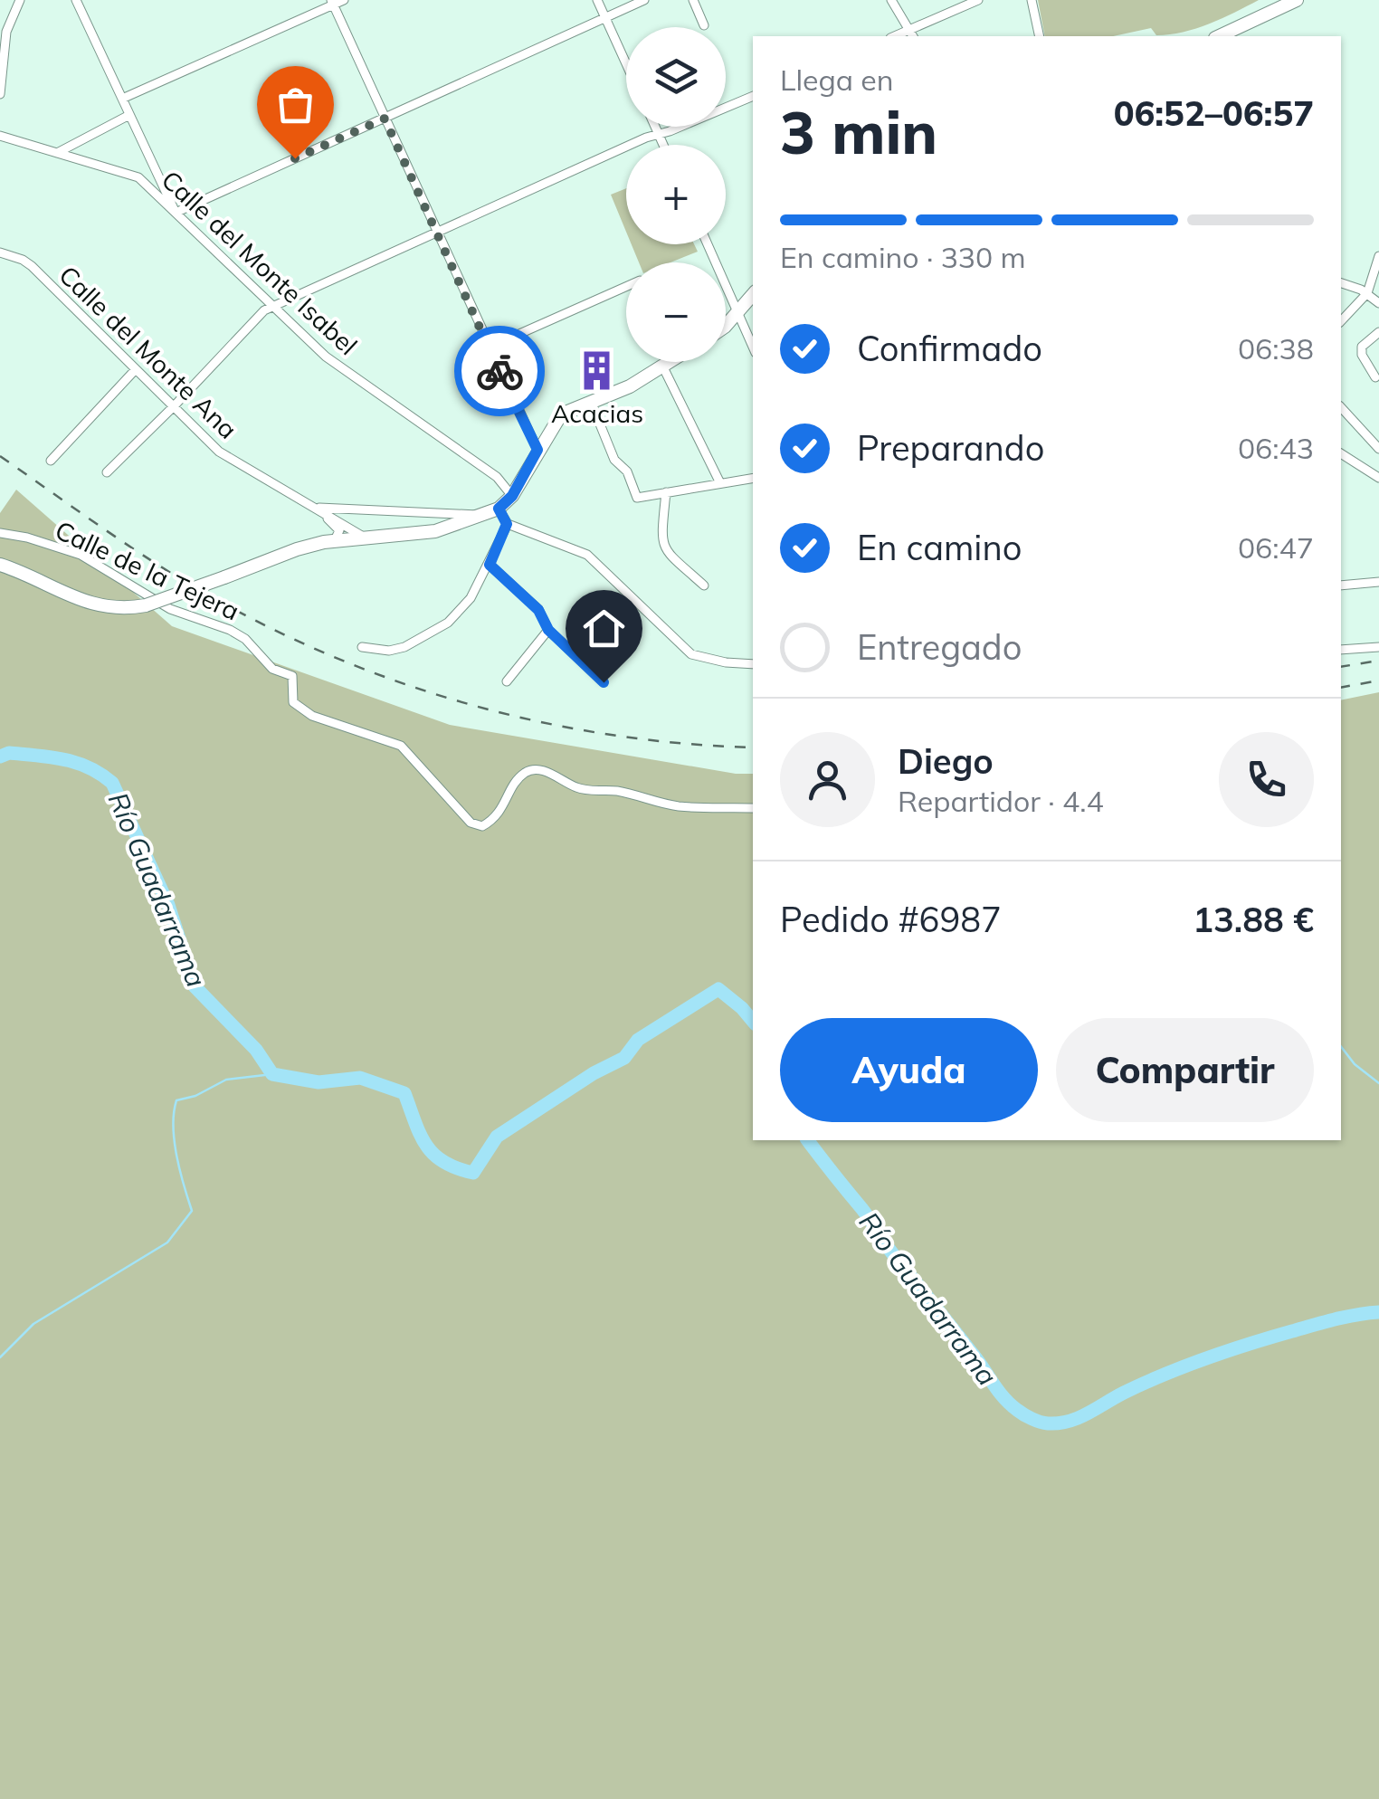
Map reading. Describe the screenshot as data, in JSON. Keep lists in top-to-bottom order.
{
  "streets": {
    "street": ["Calle del Monte Isabel", "Calle del Monte Ana", "Calle de la Tejera"]
  },
  "water": ["Río Guadarrama"],
  "places": {
    "building": ["Acacias"]
  },
  "page": {
    "map_buttons": ["+", "−"],
    "heading": ["3 min", "Llega en", "06:52–06:57"],
    "panel": [
      "Diego",
      "Repartidor · 4.4",
      "Pedido #6987",
      "13.88 €"
    ],
    "bar": "En camino · 330 m",
    "list": [
      ["Confirmado", "06:38"],
      ["Preparando", "06:43"],
      ["En camino", "06:47"],
      "Entregado"
    ],
    "buttons": ["Ayuda", "Compartir"]
  }
}
